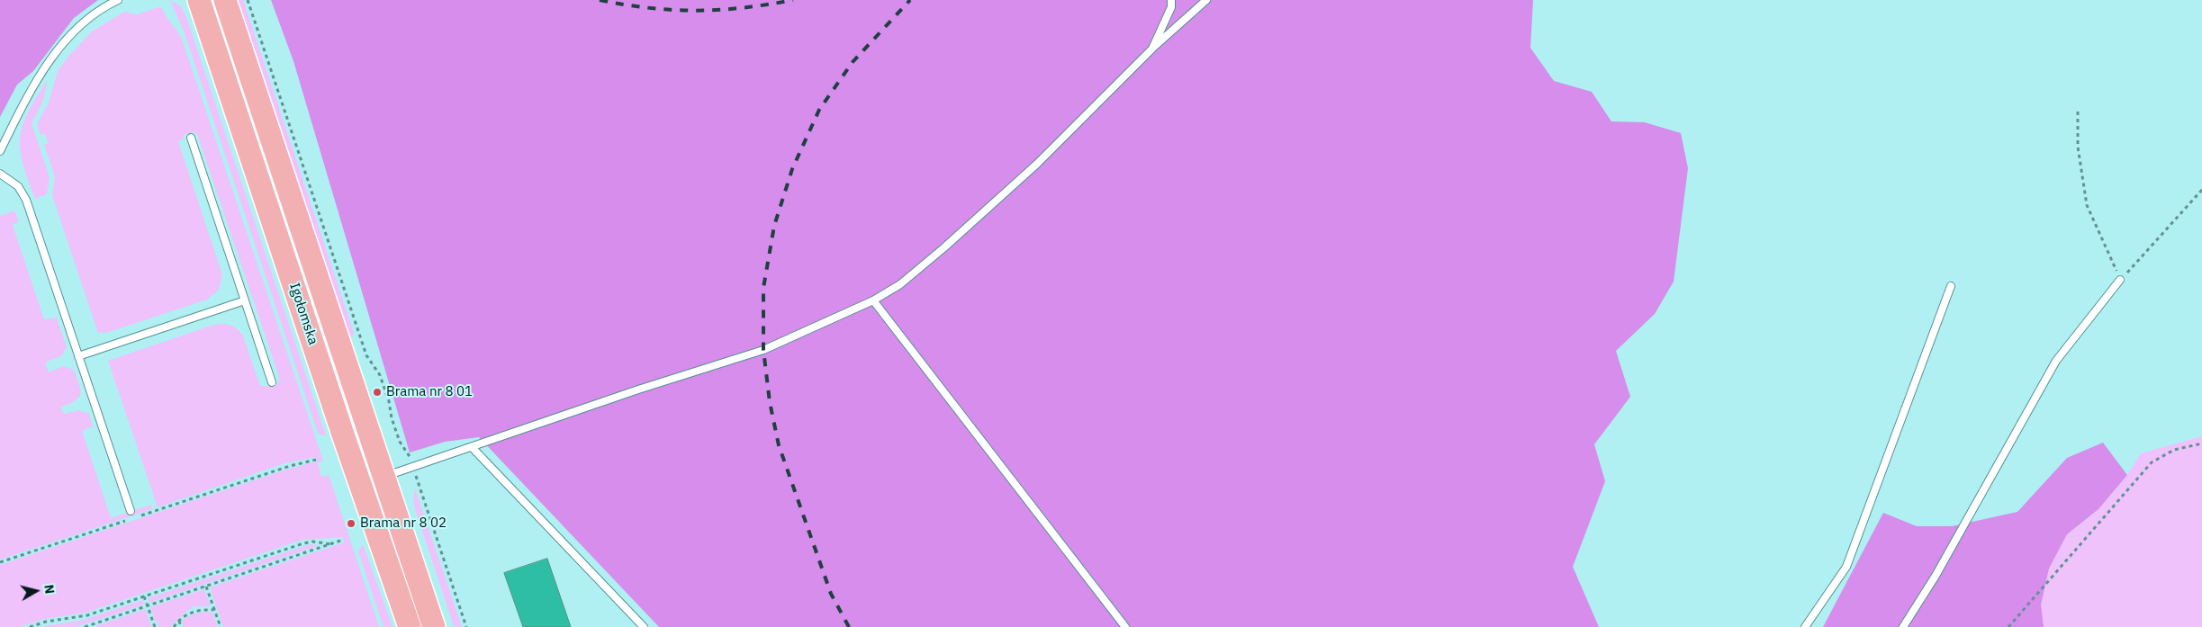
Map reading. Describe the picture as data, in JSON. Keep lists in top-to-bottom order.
{
  "streets": {
    "main road": ["Igołomska"]
  },
  "places": ["Brama nr 8 01", "Brama nr 8 02"],
  "north": "right"
}
